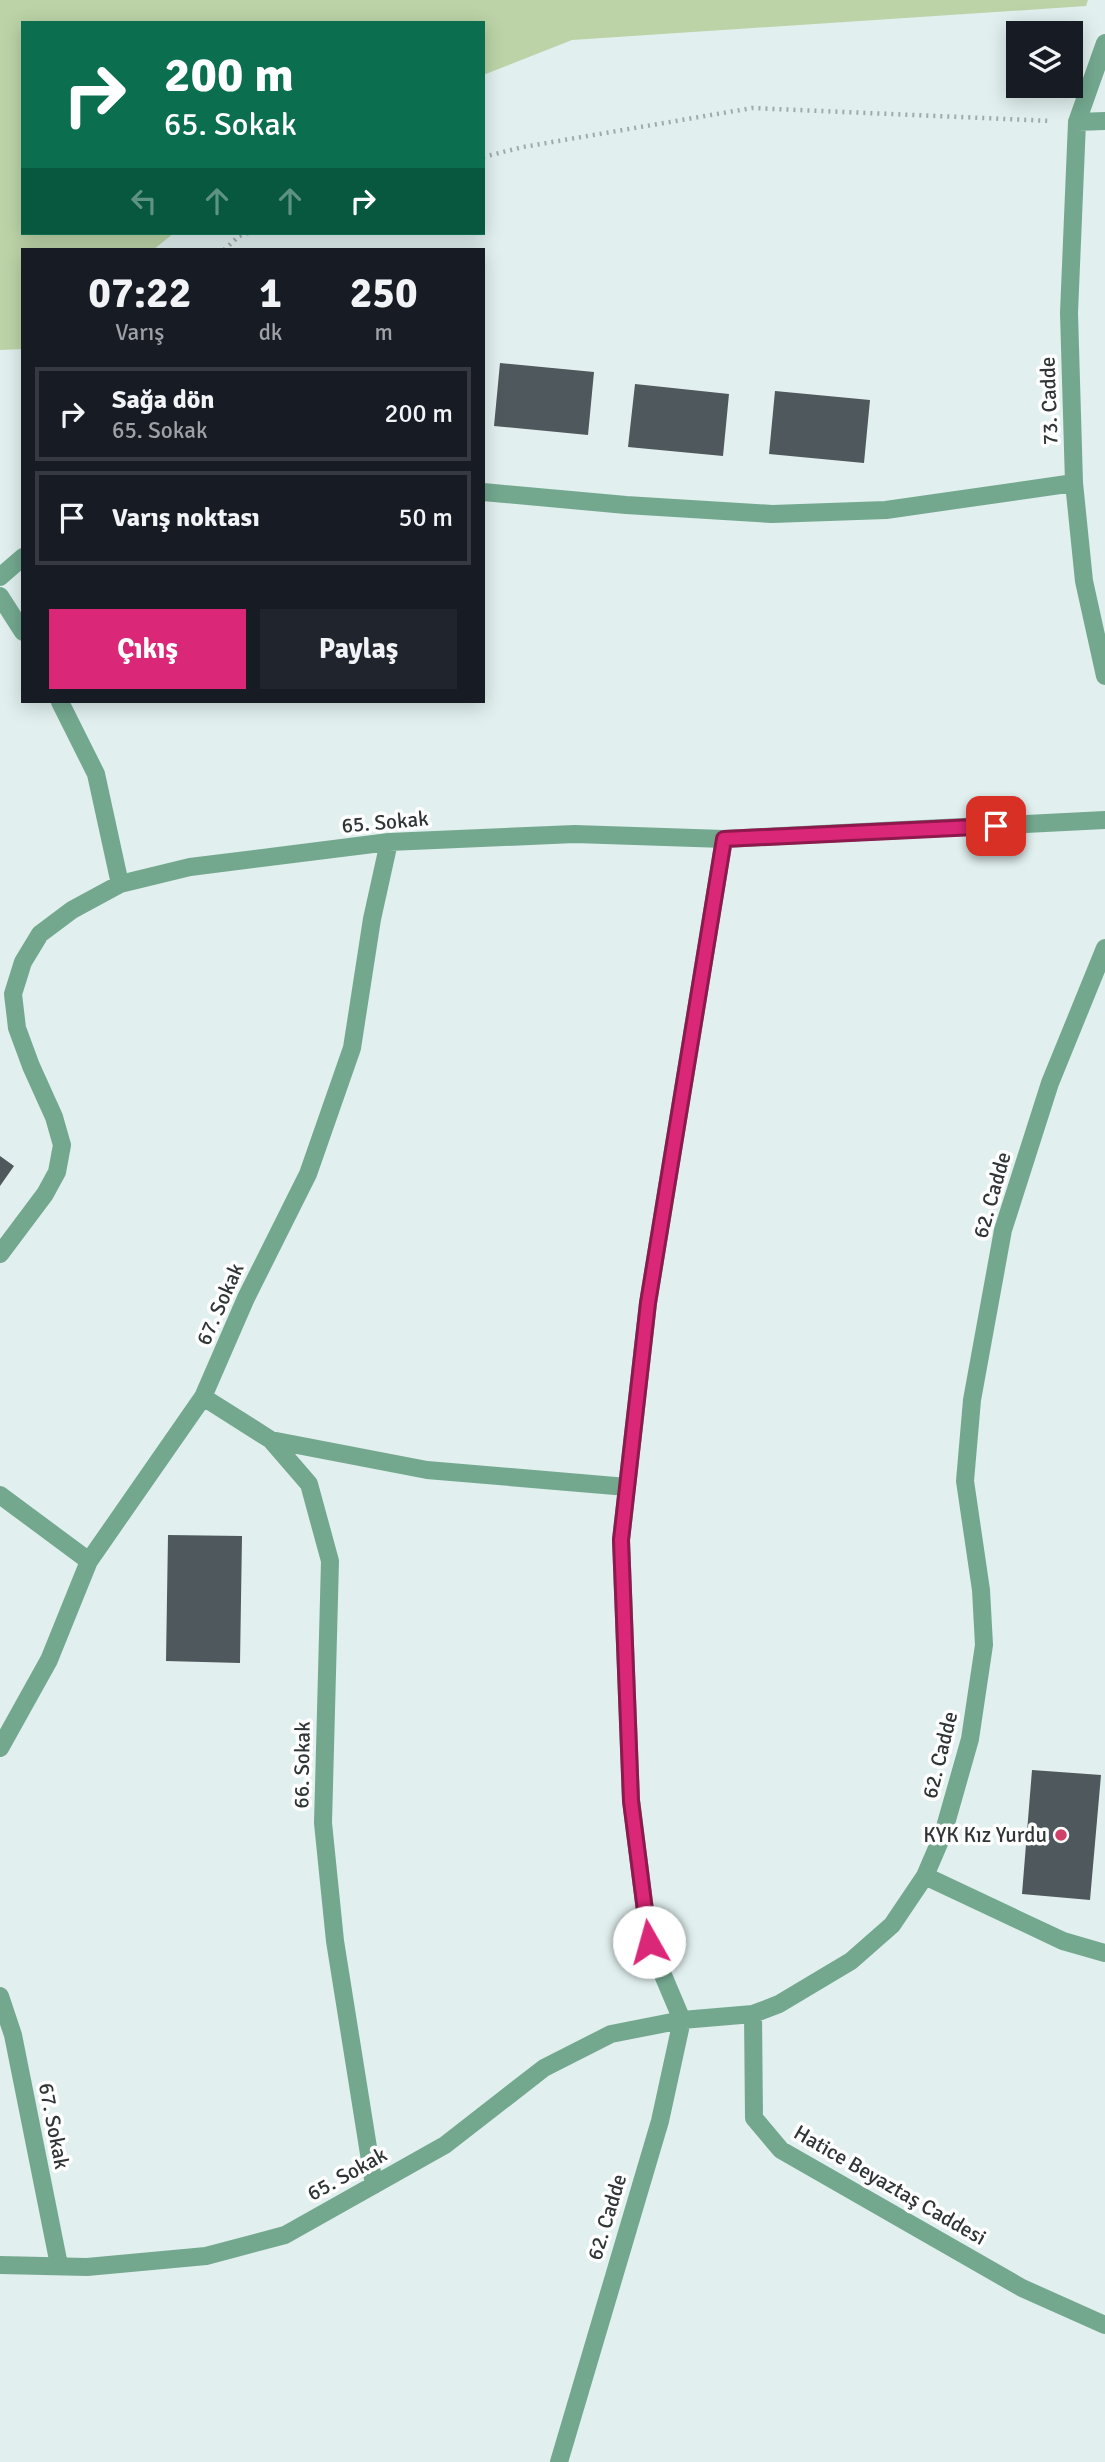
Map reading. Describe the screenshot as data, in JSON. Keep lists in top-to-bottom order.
{
  "streets": {
    "street": [
      "73. Cadde",
      "65. Sokak",
      "62. Cadde",
      "67. Sokak",
      "66. Sokak",
      "Hatice Beyaztaş Caddesi"
    ]
  },
  "crossings": [
    ["65. Sokak", "62. Cadde"],
    ["65. Sokak", "67. Sokak"],
    ["65. Sokak", "66. Sokak"],
    ["62. Cadde", "Hatice Beyaztaş Caddesi"],
    ["67. Sokak", "66. Sokak"]
  ],
  "places": ["KYK Kız Yurdu"],
  "page": {
    "turn": ["200 m", "65. Sokak"],
    "eta": [
      "07:22",
      "Varış",
      "1",
      "dk",
      "250",
      "m"
    ],
    "list": [
      {
        "name": "Sağa dön",
        "note": "65. Sokak",
        "value": "200 m"
      },
      {
        "name": "Varış noktası",
        "value": "50 m"
      }
    ],
    "buttons": ["Çıkış", "Paylaş"]
  }
}
